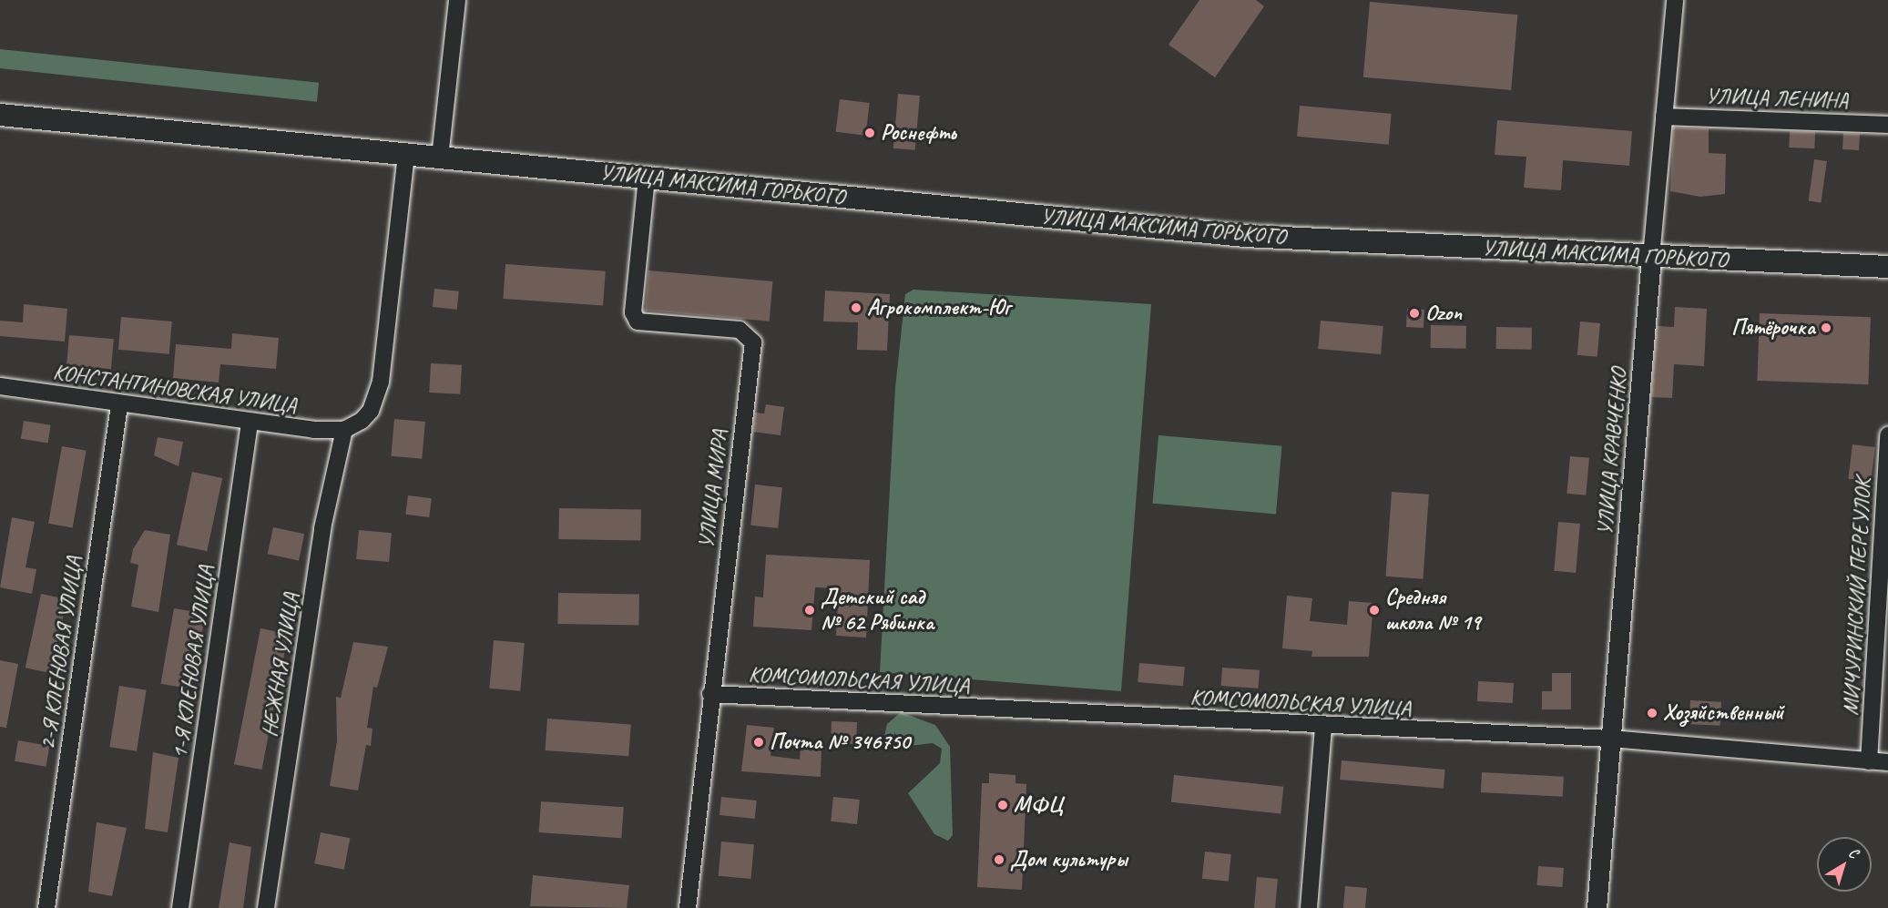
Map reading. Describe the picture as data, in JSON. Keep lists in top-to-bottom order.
{
  "streets": {
    "main road": ["УЛИЦА МАКСИМА ГОРЬКОГО"],
    "street": [
      "УЛИЦА ЛЕНИНА",
      "КОНСТАНТИНОВСКАЯ УЛИЦА",
      "УЛИЦА КРАВЧЕНКО",
      "УЛИЦА МИРА",
      "МИЧУРИНСКИЙ ПЕРЕУЛОК",
      "2-Я КЛЕНОВАЯ УЛИЦА",
      "1-Я КЛЕНОВАЯ УЛИЦА",
      "НЕЖНАЯ УЛИЦА",
      "КОМСОМОЛЬСКАЯ УЛИЦА"
    ]
  },
  "crossings": [
    ["УЛИЦА ЛЕНИНА", "УЛИЦА КРАВЧЕНКО"],
    ["УЛИЦА МАКСИМА ГОРЬКОГО", "УЛИЦА КРАВЧЕНКО"],
    ["УЛИЦА МАКСИМА ГОРЬКОГО", "УЛИЦА МИРА"],
    ["КОНСТАНТИНОВСКАЯ УЛИЦА", "2-Я КЛЕНОВАЯ УЛИЦА"],
    ["КОНСТАНТИНОВСКАЯ УЛИЦА", "1-Я КЛЕНОВАЯ УЛИЦА"],
    ["КОНСТАНТИНОВСКАЯ УЛИЦА", "НЕЖНАЯ УЛИЦА"],
    ["УЛИЦА КРАВЧЕНКО", "КОМСОМОЛЬСКАЯ УЛИЦА"],
    ["УЛИЦА МИРА", "КОМСОМОЛЬСКАЯ УЛИЦА"],
    ["МИЧУРИНСКИЙ ПЕРЕУЛОК", "КОМСОМОЛЬСКАЯ УЛИЦА"]
  ],
  "places": [
    "Роснефть",
    "Агрокомплект-Юг",
    "Ozon",
    "Пятёрочка",
    "Детский сад № 62 Рябинка",
    "Средняя школа № 19",
    "Хозяйственный",
    "Почта № 346750",
    "МФЦ",
    "Дом культуры"
  ],
  "north": "top right"
}
